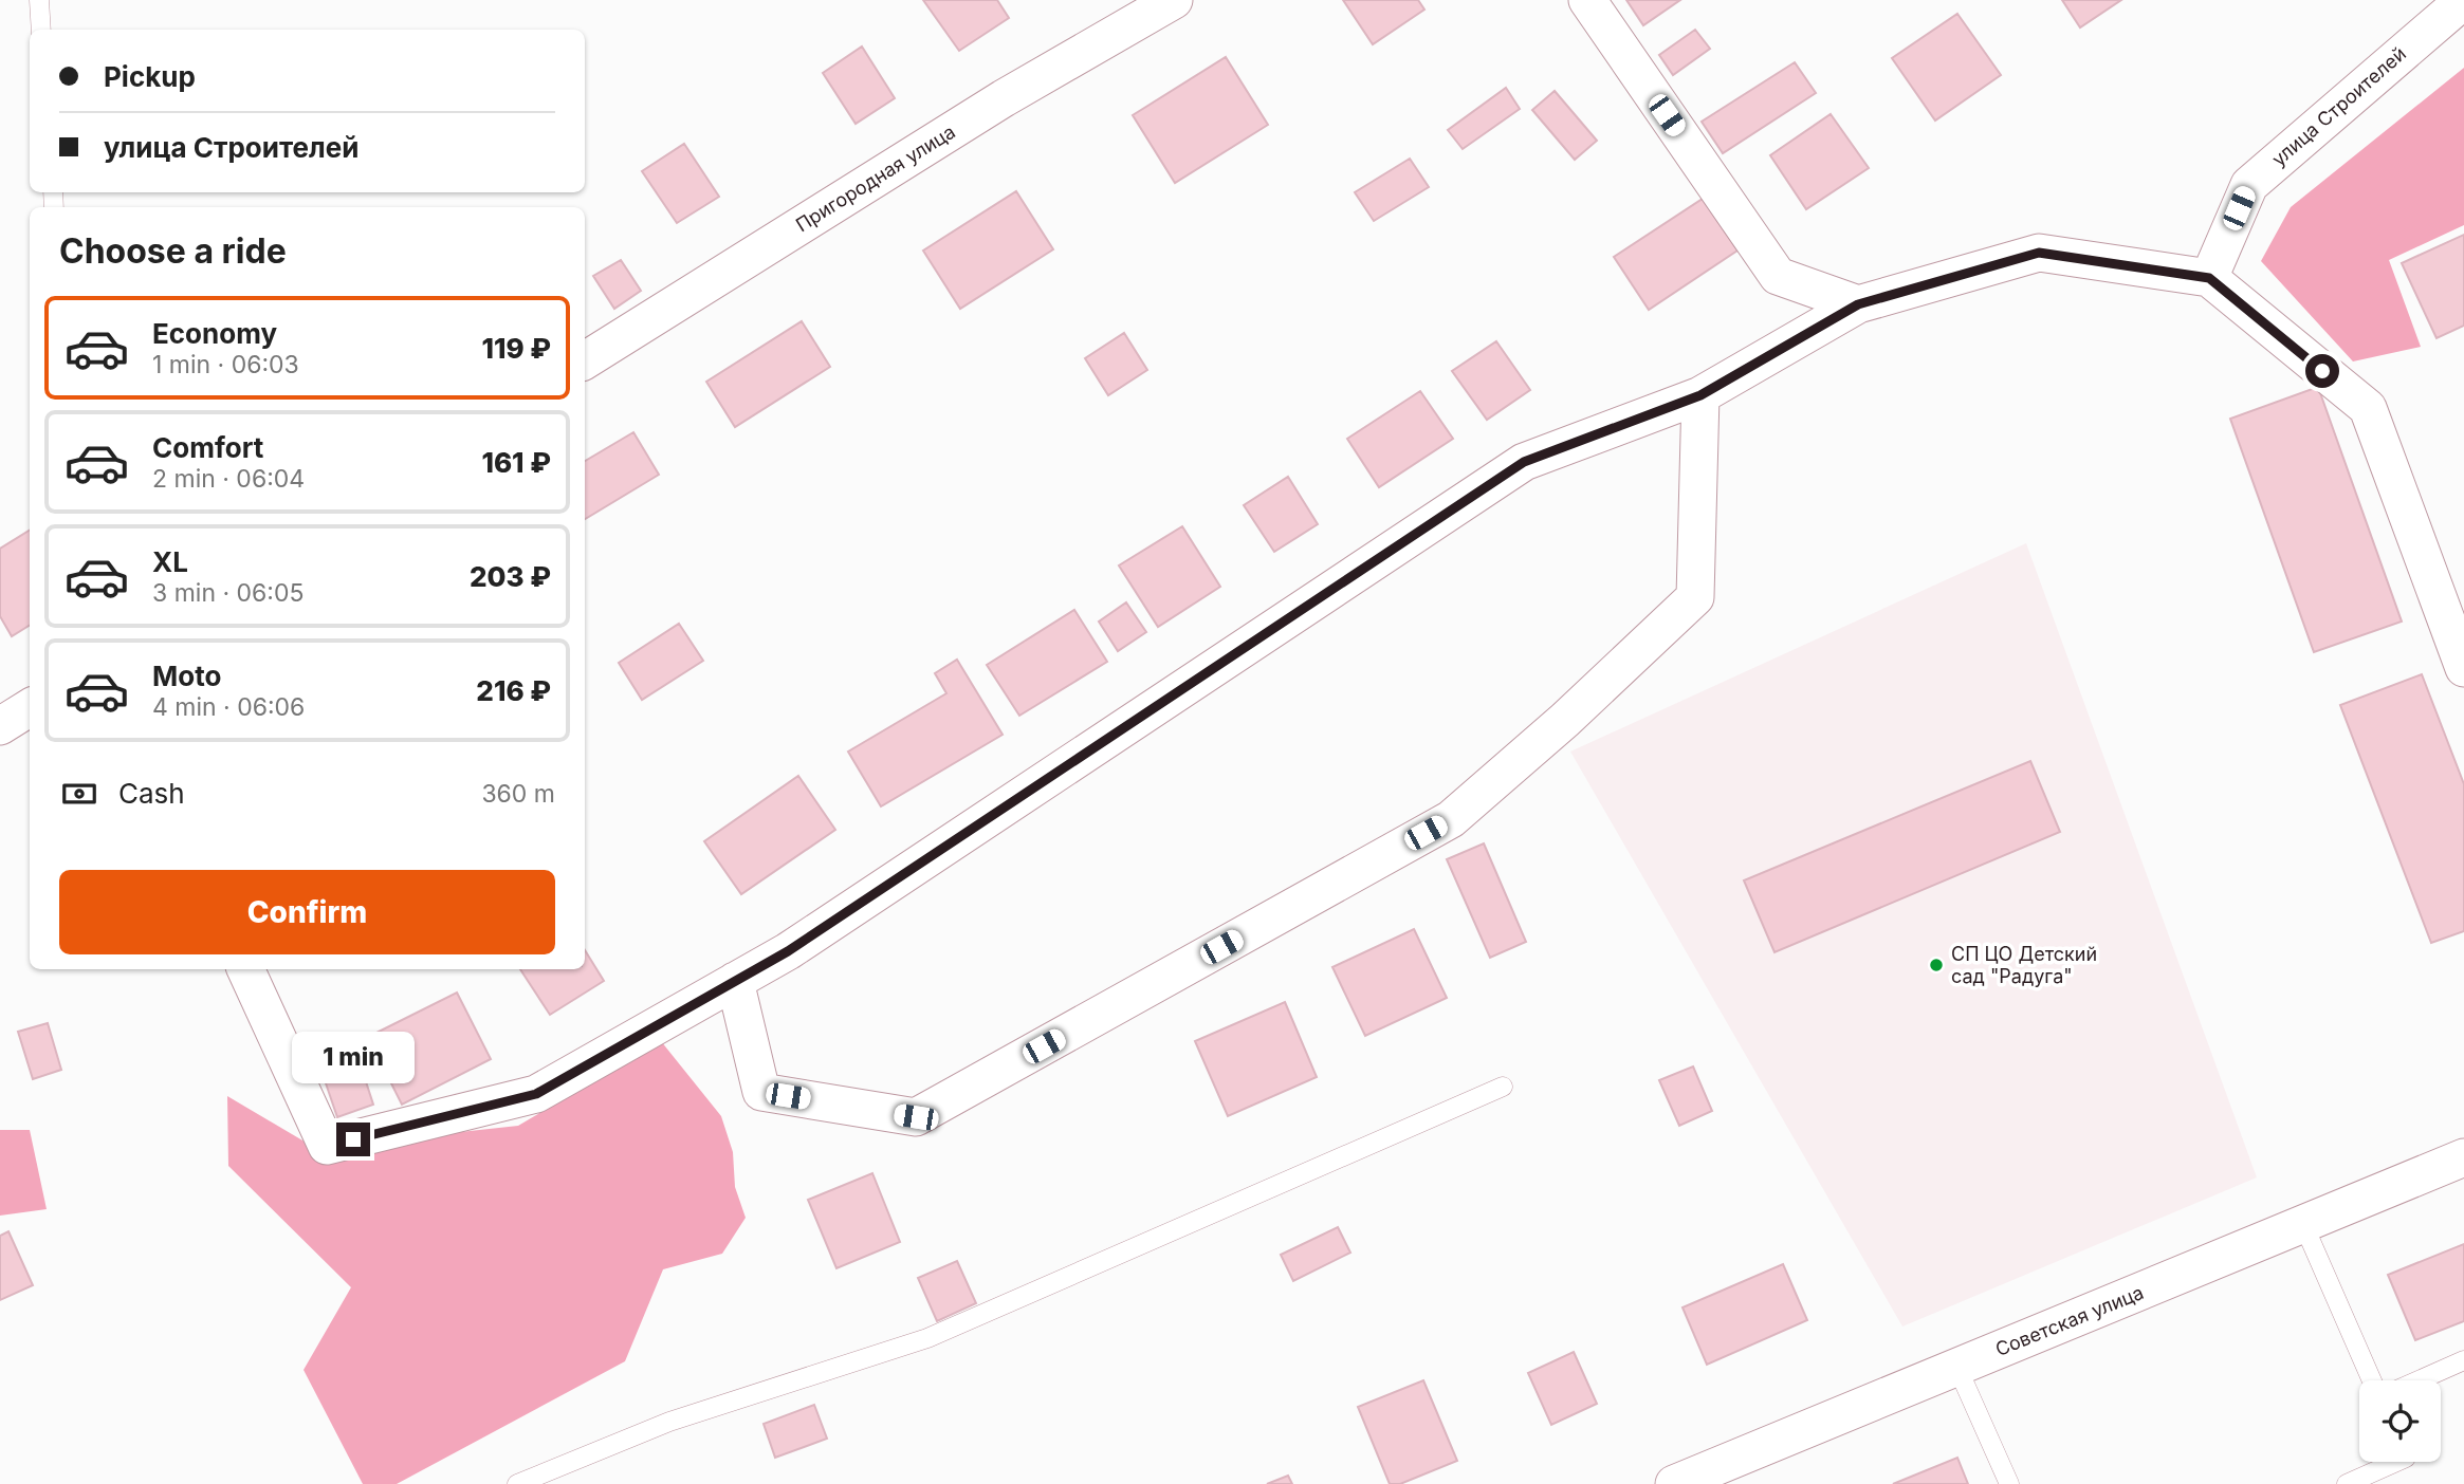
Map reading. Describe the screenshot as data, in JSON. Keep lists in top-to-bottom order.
{
  "streets": {
    "street": ["улица Строителей", "Пригородная улица", "Советская улица"]
  },
  "places": ["СП ЦО Детский сад \"Радуга\""],
  "page": {
    "banner": ["Pickup", "улица Строителей"],
    "heading": "Choose a ride",
    "list": [
      {
        "name": "Economy",
        "note": "1 min · 06:03",
        "value": "119 ₽"
      },
      {
        "name": "Comfort",
        "note": "2 min · 06:04",
        "value": "161 ₽"
      },
      {
        "name": "XL",
        "note": "3 min · 06:05",
        "value": "203 ₽"
      },
      {
        "name": "Moto",
        "note": "4 min · 06:06",
        "value": "216 ₽"
      }
    ],
    "pay": ["Cash", "360 m"],
    "buttons": "Confirm",
    "bubble": "1 min"
  }
}
